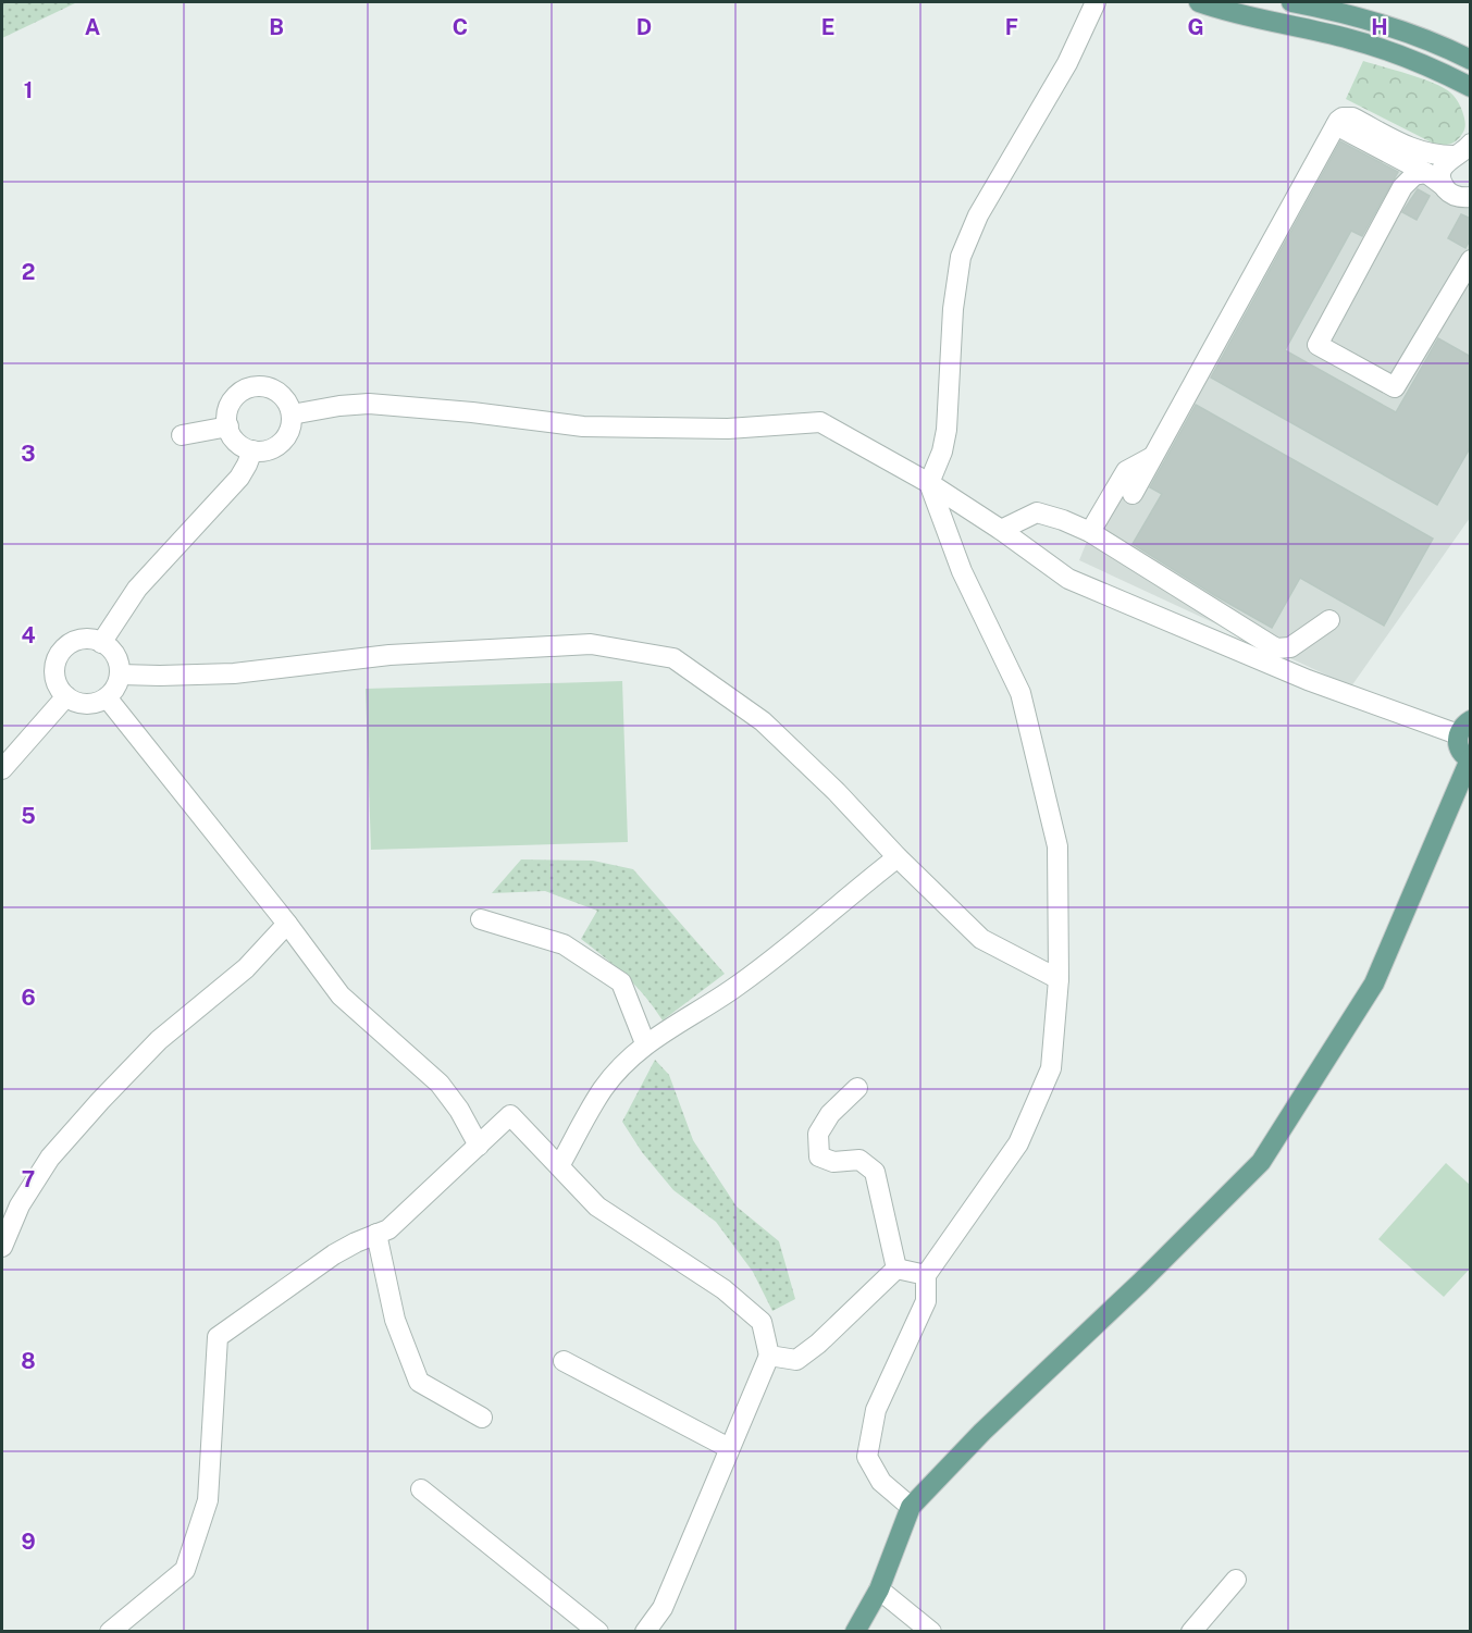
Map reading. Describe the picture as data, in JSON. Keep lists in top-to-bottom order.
{
  "grid": {
    "columns": [
      "A",
      "B",
      "C",
      "D",
      "E",
      "F",
      "G",
      "H"
    ],
    "rows": [
      "1",
      "2",
      "3",
      "4",
      "5",
      "6",
      "7",
      "8",
      "9"
    ]
  }
}
